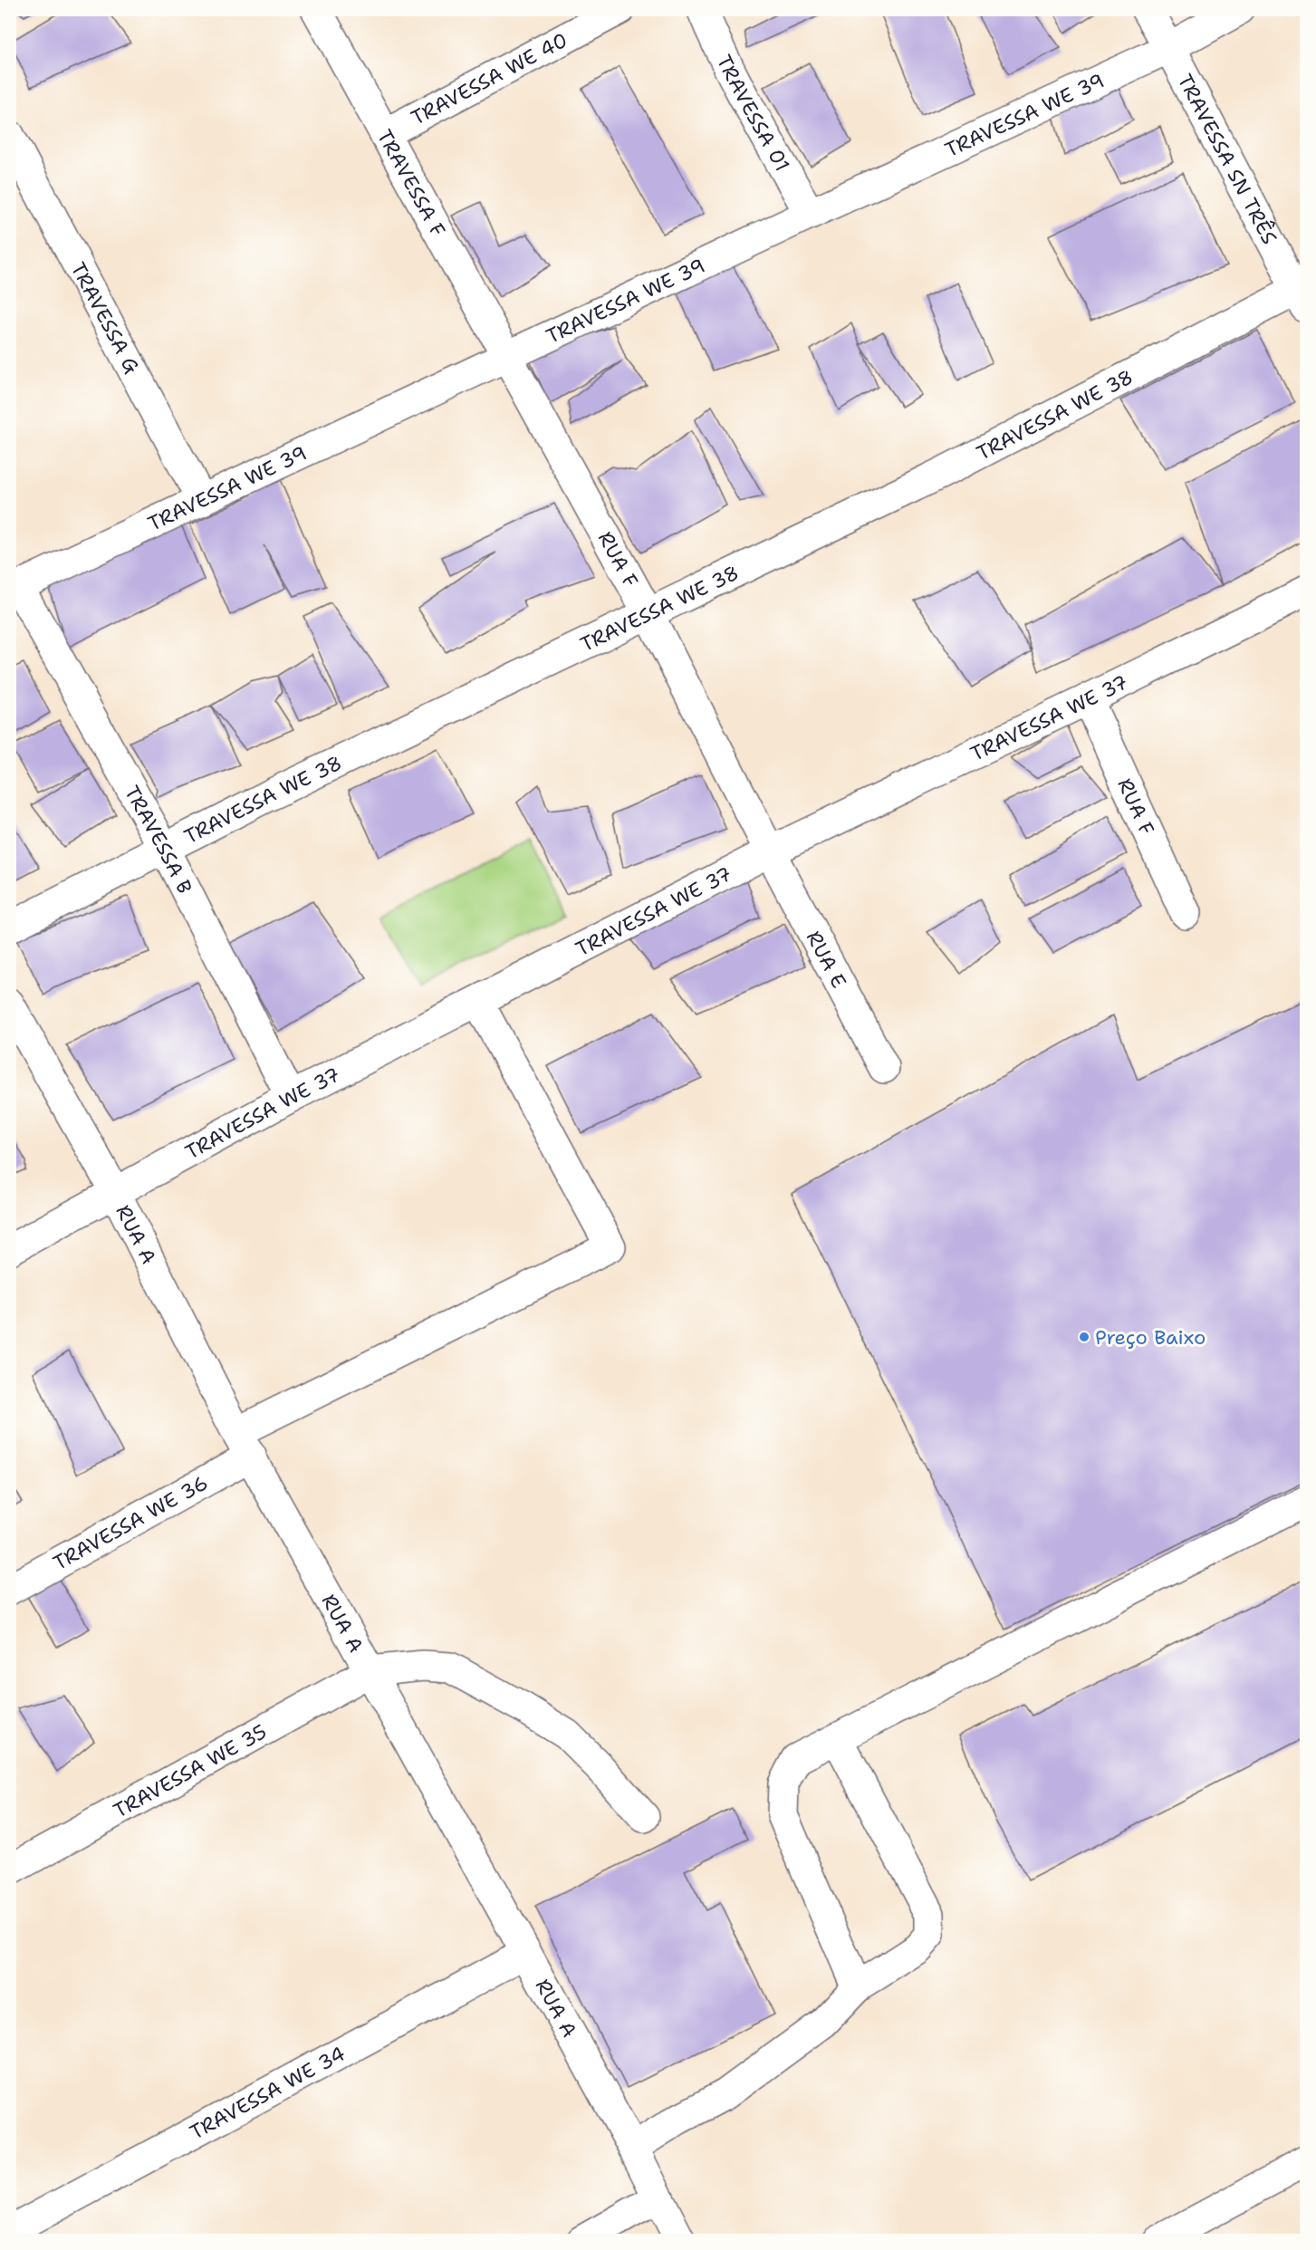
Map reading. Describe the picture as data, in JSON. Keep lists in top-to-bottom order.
{
  "streets": {
    "street": [
      "TRAVESSA WE 40",
      "TRAVESSA 01",
      "TRAVESSA WE 39",
      "TRAVESSA SN TRÊS",
      "TRAVESSA F",
      "TRAVESSA G",
      "TRAVESSA WE 38",
      "RUA F",
      "TRAVESSA WE 37",
      "TRAVESSA B",
      "RUA E",
      "RUA A",
      "TRAVESSA WE 36",
      "TRAVESSA WE 35",
      "TRAVESSA WE 34"
    ]
  },
  "crossings": [
    ["TRAVESSA WE 40", "TRAVESSA F"],
    ["TRAVESSA 01", "TRAVESSA WE 39"],
    ["TRAVESSA WE 39", "TRAVESSA SN TRÊS"],
    ["TRAVESSA WE 39", "TRAVESSA F"],
    ["TRAVESSA WE 39", "TRAVESSA G"],
    ["TRAVESSA WE 39", "RUA F"],
    ["TRAVESSA WE 39", "TRAVESSA B"],
    ["TRAVESSA SN TRÊS", "TRAVESSA WE 38"],
    ["TRAVESSA F", "RUA F"],
    ["TRAVESSA WE 38", "RUA F"],
    ["TRAVESSA WE 38", "TRAVESSA B"],
    ["RUA F", "TRAVESSA WE 37"],
    ["RUA F", "RUA E"],
    ["TRAVESSA WE 37", "TRAVESSA B"],
    ["TRAVESSA WE 37", "RUA E"],
    ["TRAVESSA WE 37", "RUA A"],
    ["TRAVESSA WE 37", "TRAVESSA WE 36"],
    ["RUA A", "TRAVESSA WE 36"],
    ["RUA A", "TRAVESSA WE 35"],
    ["RUA A", "TRAVESSA WE 34"]
  ],
  "places": ["Preço Baixo"]
}
